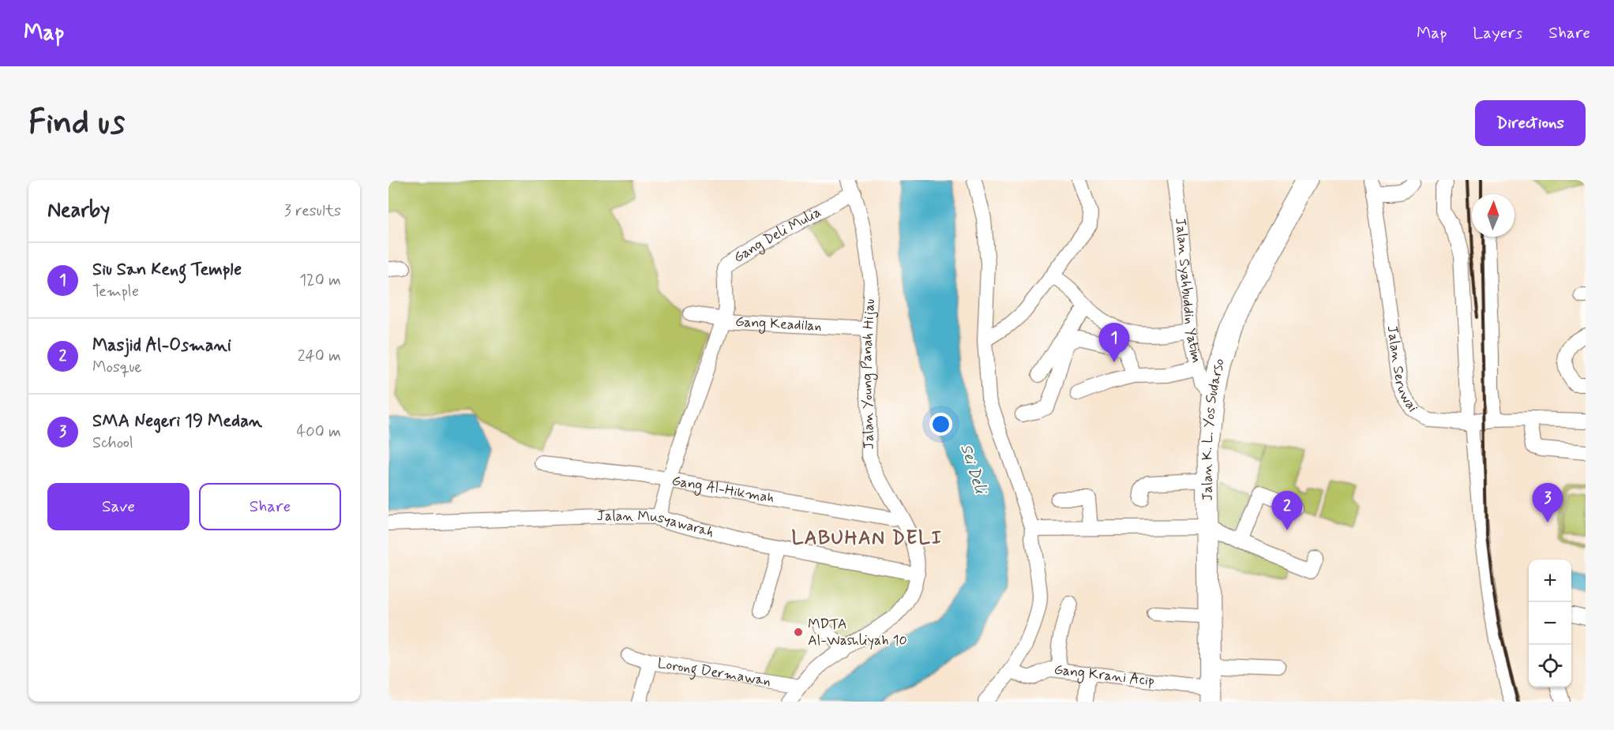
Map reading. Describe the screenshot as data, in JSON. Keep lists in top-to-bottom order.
{
  "streets": {
    "highway": ["Jalan K. L. Yos Sudarso"],
    "street": [
      "Gang Deli Mulia",
      "Jalan Syahbuddin Yatim",
      "Gang Keadilan",
      "Jalan Seruwai",
      "Jalan Young Panah Hijau",
      "Gang Al-Hikmah",
      "Jalan Musyawarah",
      "Lorong Dermawan",
      "Gang Krani Acip"
    ]
  },
  "crossings": [
    ["Gang Deli Mulia", "Gang Keadilan"],
    ["Gang Deli Mulia", "Jalan Young Panah Hijau"],
    ["Jalan Syahbuddin Yatim", "Jalan K. L. Yos Sudarso"],
    ["Gang Keadilan", "Jalan Young Panah Hijau"],
    ["Jalan Young Panah Hijau", "Gang Al-Hikmah"],
    ["Jalan Young Panah Hijau", "Jalan Musyawarah"],
    ["Jalan Young Panah Hijau", "Lorong Dermawan"],
    ["Jalan K. L. Yos Sudarso", "Gang Krani Acip"]
  ],
  "districts": ["LABUHAN DELI"],
  "water": ["Sei Deli"],
  "places": ["MDTA Al-Washliyah 10"],
  "north": "top",
  "page": {
    "header": "Map",
    "nav": ["Map", "Layers", "Share"],
    "buttons": [
      "Directions",
      ["Save", "Share"]
    ],
    "title": "Find us",
    "heading": ["Nearby", "3 results"],
    "list": [
      {
        "mark": "1",
        "name": "Siu San Keng Temple",
        "note": "Temple",
        "value": "120 m"
      },
      {
        "mark": "2",
        "name": "Masjid Al-Osmani",
        "note": "Mosque",
        "value": "240 m"
      },
      {
        "mark": "3",
        "name": "SMA Negeri 19 Medan",
        "note": "School",
        "value": "400 m"
      }
    ],
    "pins": ["1", "3", "2"],
    "map_buttons": ["+", "−"]
  }
}
